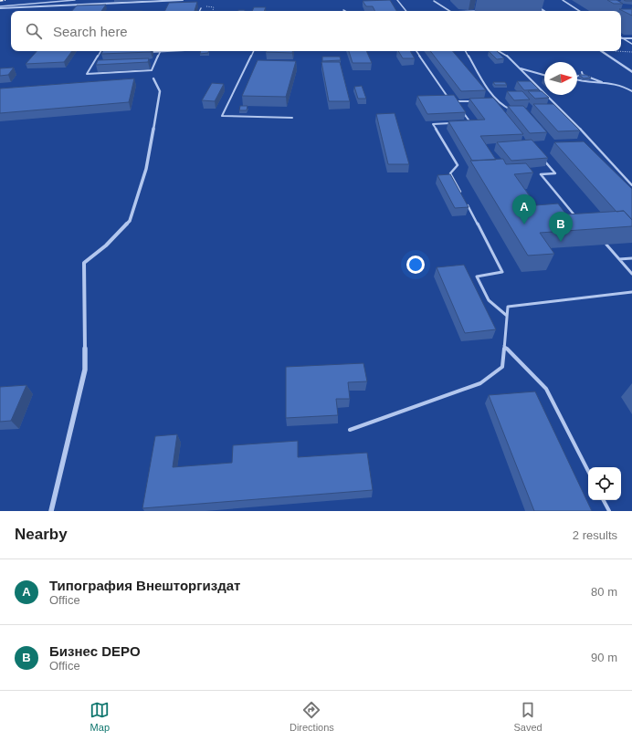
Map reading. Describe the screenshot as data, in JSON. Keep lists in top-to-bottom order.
{
  "north": "right",
  "page": {
    "search": "Search here",
    "pins": ["A", "B"],
    "heading": ["Nearby", "2 results"],
    "list": [
      {
        "mark": "A",
        "name": "Типография Внешторгиздат",
        "note": "Office",
        "value": "80 m"
      },
      {
        "mark": "B",
        "name": "Бизнес DEPO",
        "note": "Office",
        "value": "90 m"
      }
    ],
    "nav": ["Map", "Directions", "Saved"]
  }
}
